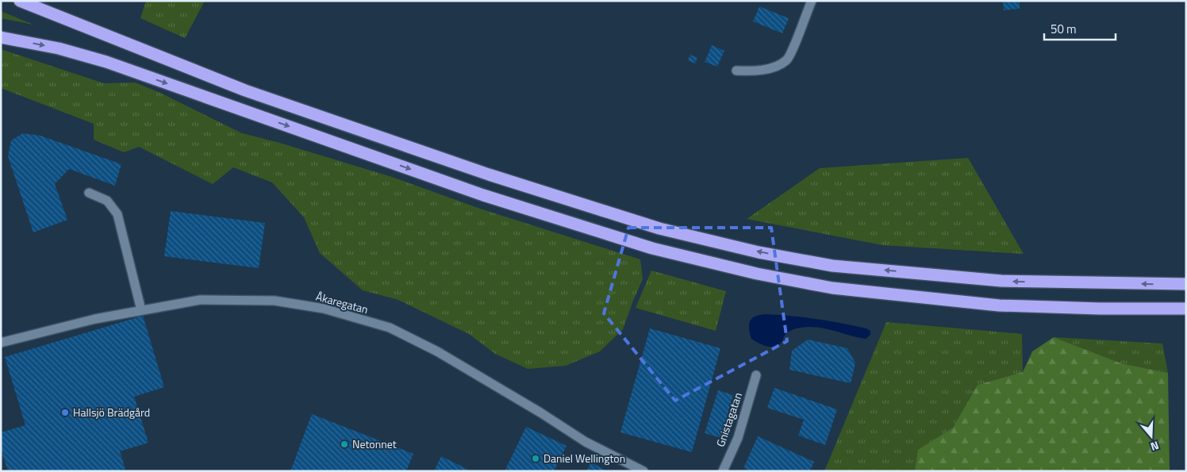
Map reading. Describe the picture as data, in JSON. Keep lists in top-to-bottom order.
{
  "streets": {
    "street": ["Åkaregatan", "Gnistagatan"]
  },
  "places": ["Hallsjö Brädgård", "Netonnet", "Daniel Wellington"],
  "scale_bar": "50 m",
  "north": "bottom"
}
